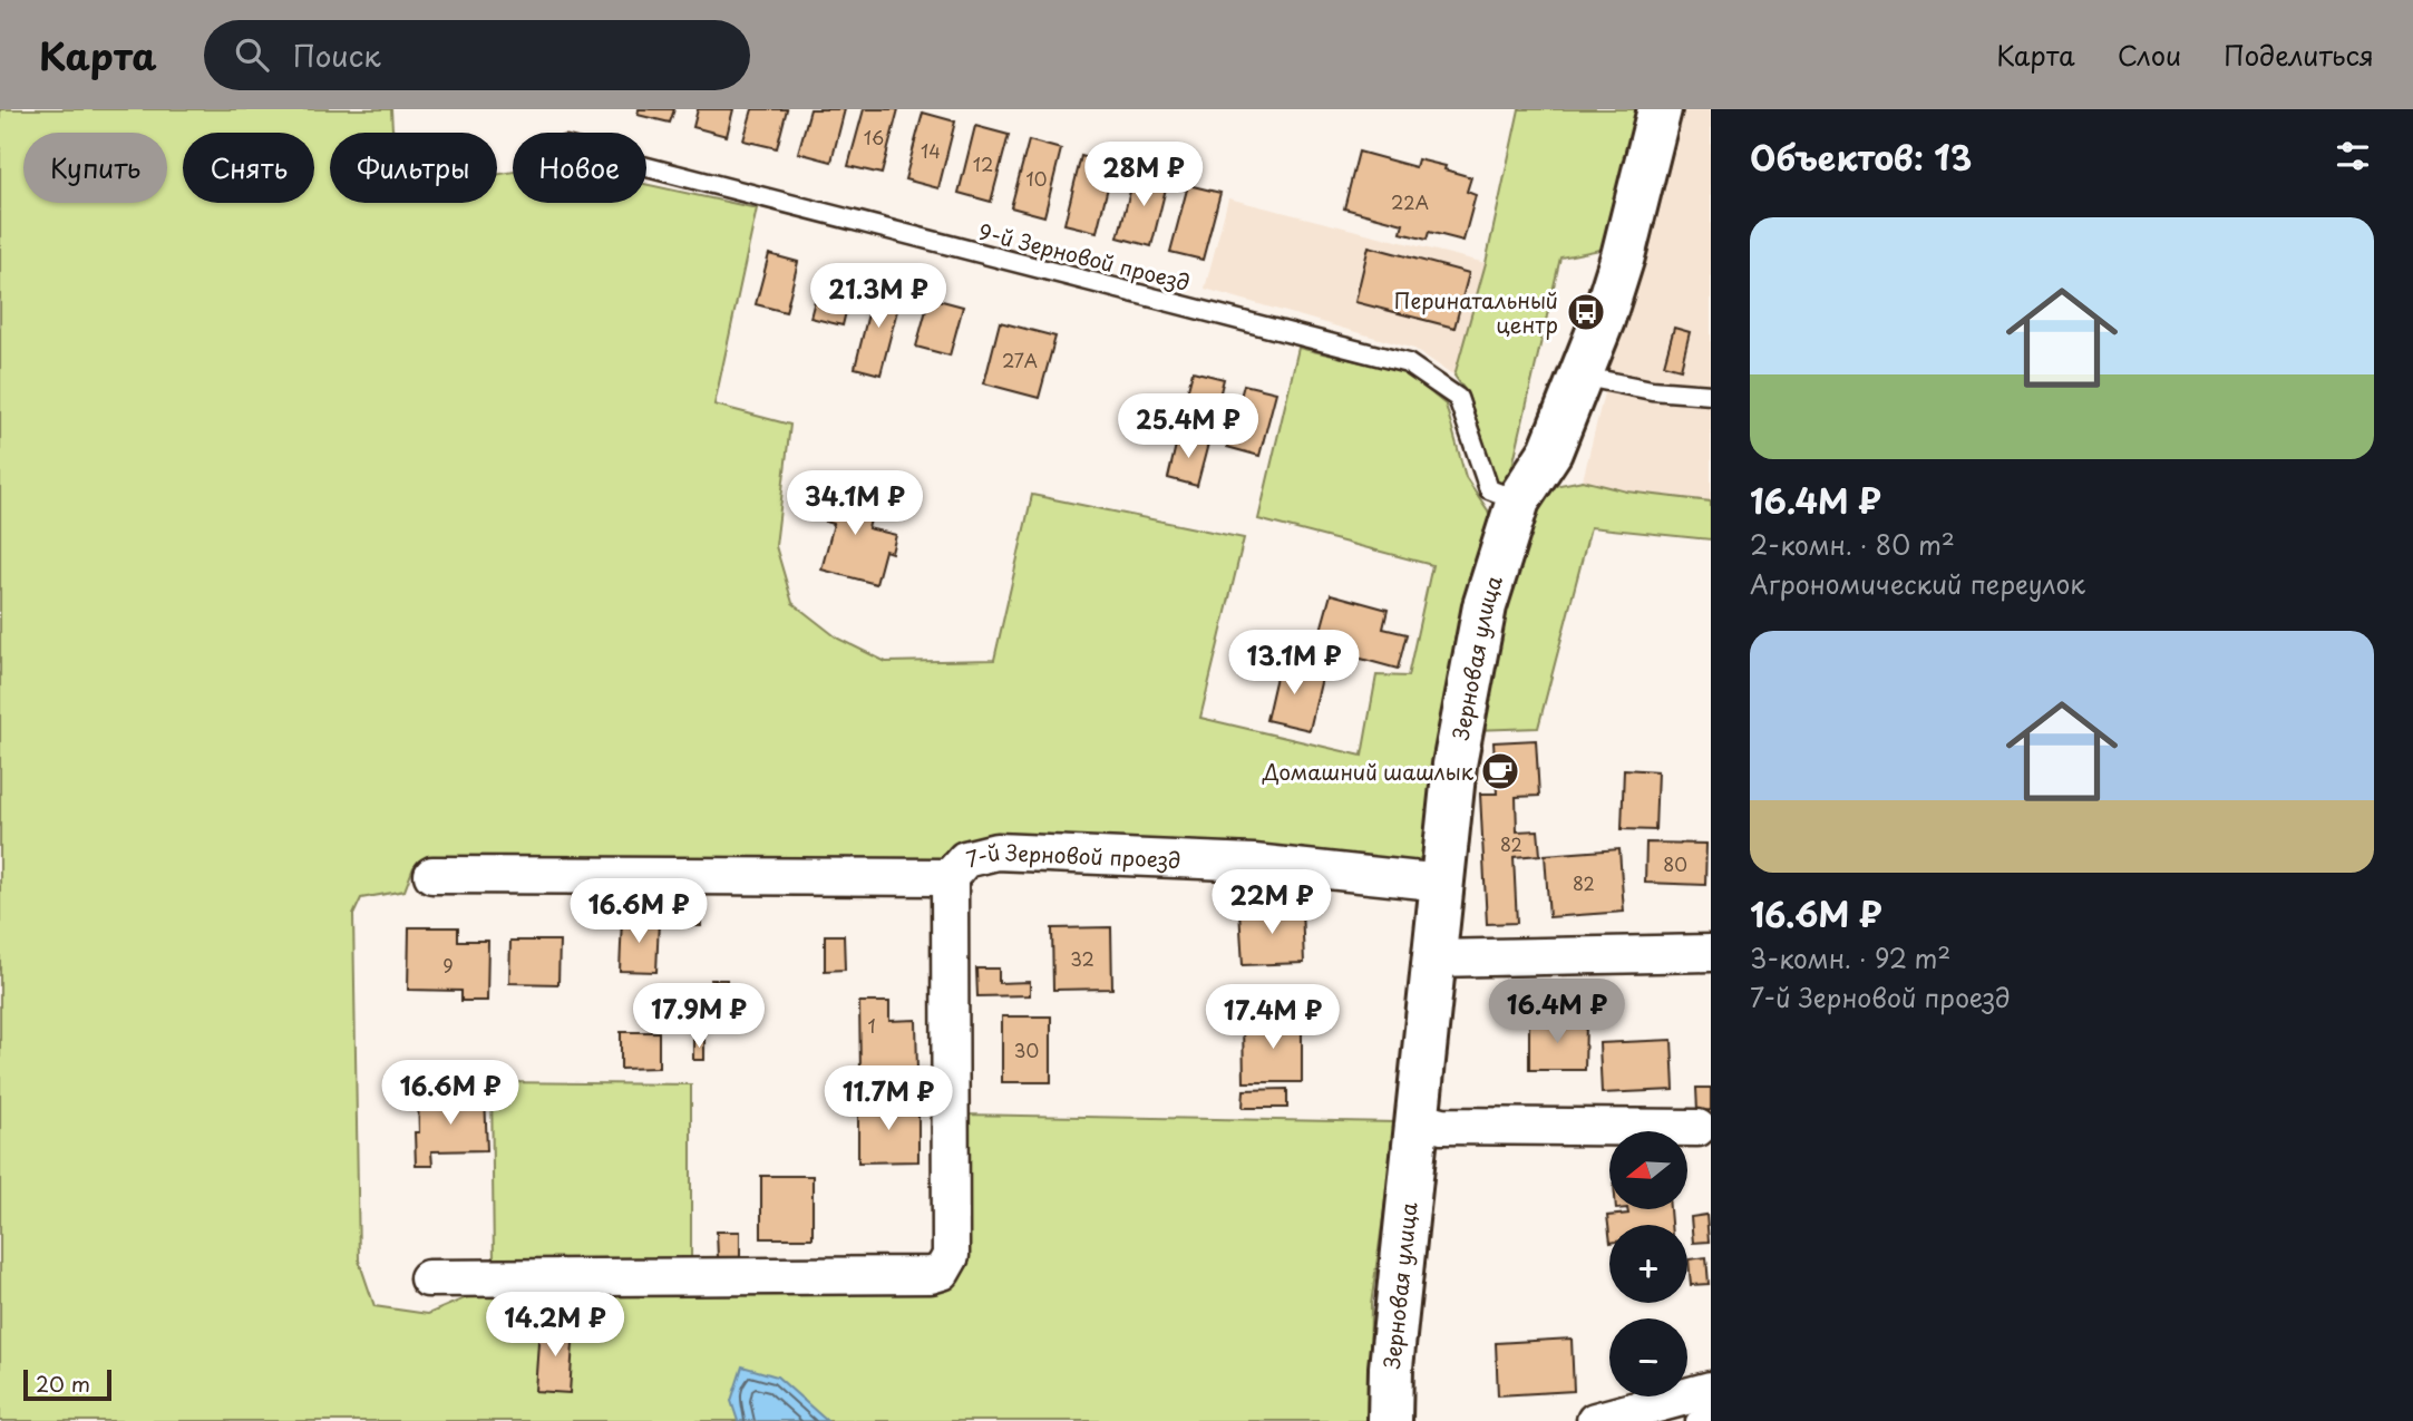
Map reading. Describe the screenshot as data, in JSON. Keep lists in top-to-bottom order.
{
  "streets": {
    "street": ["Зерновая улица", "7-й Зерновой проезд"],
    "lane": ["9-й Зерновой проезд"]
  },
  "crossings": [
    ["9-й Зерновой проезд", "Зерновая улица"],
    ["Зерновая улица", "7-й Зерновой проезд"]
  ],
  "places": {
    "bus stop": ["Перинатальный центр"],
    "cafe": ["Домашний шашлык"]
  },
  "house_numbers": [
    "16",
    "14",
    "12",
    "10",
    "22А",
    "27А",
    "82",
    "80",
    "82",
    "32",
    "9",
    "1",
    "30"
  ],
  "scale_bar": "20 m",
  "north": "left",
  "page": {
    "header": "Карта",
    "search": "Поиск",
    "nav": ["Карта", "Слои", "Поделиться"],
    "heading": "Объектов: 13",
    "chip": [
      "Купить",
      "Снять",
      "Фильтры",
      "Новое"
    ],
    "price": [
      "28M ₽",
      "21.3M ₽",
      "25.4M ₽",
      "34.1M ₽",
      "13.1M ₽",
      "22M ₽",
      "16.6M ₽",
      "16.4M ₽",
      "17.9M ₽",
      "17.4M ₽",
      "16.6M ₽",
      "11.7M ₽",
      "14.2M ₽"
    ],
    "list": [
      {
        "name": "16.4M ₽",
        "note": "2-комн. · 80 m² · Агрономический переулок"
      },
      {
        "name": "16.6M ₽",
        "note": "3-комн. · 92 m² · 7-й Зерновой проезд"
      }
    ],
    "map_buttons": ["+", "−"],
    "scale": "20 m"
  }
}
